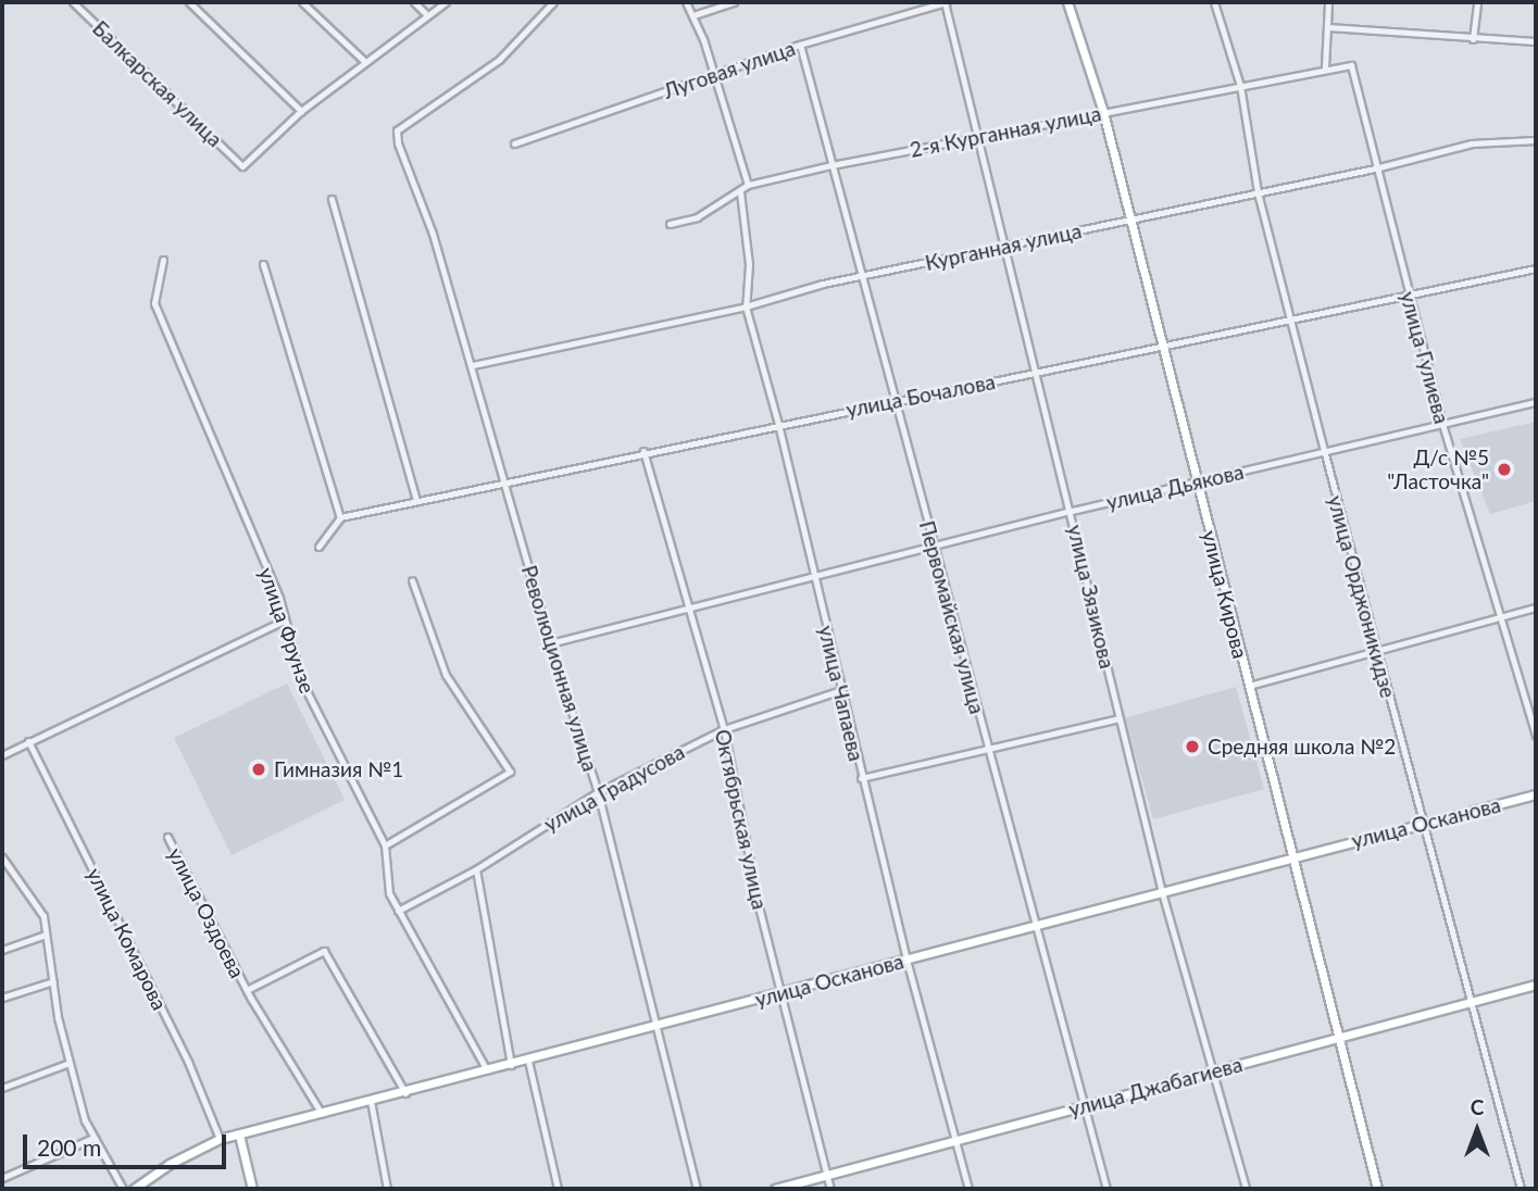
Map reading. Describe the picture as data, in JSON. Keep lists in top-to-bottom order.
{
  "streets": {
    "main road": ["улица Кирова", "улица Осканова", "улица Джабагиева"],
    "street": [
      "Луговая улица",
      "Балкарская улица",
      "2-я Курганная улица",
      "Курганная улица",
      "улица Гулиева",
      "улица Бочалова",
      "улица Дьякова",
      "улица Зязикова",
      "улица Орджоникидзе",
      "Первомайская улица",
      "улица Фрунзе",
      "Революционная улица",
      "улица Чапаева",
      "улица Градусова",
      "Октябрьская улица",
      "улица Оздоева",
      "улица Комарова"
    ]
  },
  "crossings": [
    ["Луговая улица", "улица Зязикова"],
    ["Луговая улица", "Первомайская улица"],
    ["2-я Курганная улица", "улица Гулиева"],
    ["2-я Курганная улица", "улица Кирова"],
    ["2-я Курганная улица", "улица Зязикова"],
    ["2-я Курганная улица", "улица Орджоникидзе"],
    ["2-я Курганная улица", "Первомайская улица"],
    ["Курганная улица", "улица Гулиева"],
    ["Курганная улица", "улица Кирова"],
    ["Курганная улица", "улица Зязикова"],
    ["Курганная улица", "улица Орджоникидзе"],
    ["Курганная улица", "Первомайская улица"],
    ["Курганная улица", "Революционная улица"],
    ["Курганная улица", "улица Чапаева"],
    ["улица Гулиева", "улица Бочалова"],
    ["улица Гулиева", "улица Дьякова"],
    ["улица Бочалова", "улица Кирова"],
    ["улица Бочалова", "улица Зязикова"],
    ["улица Бочалова", "улица Орджоникидзе"],
    ["улица Бочалова", "Первомайская улица"],
    ["улица Бочалова", "Революционная улица"],
    ["улица Бочалова", "улица Чапаева"],
    ["улица Бочалова", "Октябрьская улица"],
    ["улица Дьякова", "улица Кирова"],
    ["улица Дьякова", "улица Зязикова"],
    ["улица Дьякова", "улица Орджоникидзе"],
    ["улица Дьякова", "Первомайская улица"],
    ["улица Дьякова", "Революционная улица"],
    ["улица Дьякова", "улица Чапаева"],
    ["улица Дьякова", "Октябрьская улица"],
    ["улица Кирова", "улица Осканова"],
    ["улица Кирова", "улица Джабагиева"],
    ["улица Зязикова", "улица Осканова"],
    ["улица Зязикова", "улица Джабагиева"],
    ["улица Орджоникидзе", "улица Осканова"],
    ["улица Орджоникидзе", "улица Джабагиева"],
    ["Первомайская улица", "улица Осканова"],
    ["Первомайская улица", "улица Джабагиева"],
    ["улица Фрунзе", "улица Градусова"],
    ["улица Фрунзе", "улица Осканова"],
    ["Революционная улица", "улица Градусова"],
    ["Революционная улица", "улица Осканова"],
    ["улица Чапаева", "улица Градусова"],
    ["улица Чапаева", "улица Осканова"],
    ["улица Чапаева", "улица Джабагиева"],
    ["улица Градусова", "Октябрьская улица"],
    ["Октябрьская улица", "улица Осканова"],
    ["Октябрьская улица", "улица Джабагиева"],
    ["улица Осканова", "улица Оздоева"],
    ["улица Осканова", "улица Комарова"]
  ],
  "places": ["Д/с №5 \"Ласточка\"", "Средняя школа №2", "Гимназия №1"],
  "scale_bar": "200 m",
  "north": "top"
}
